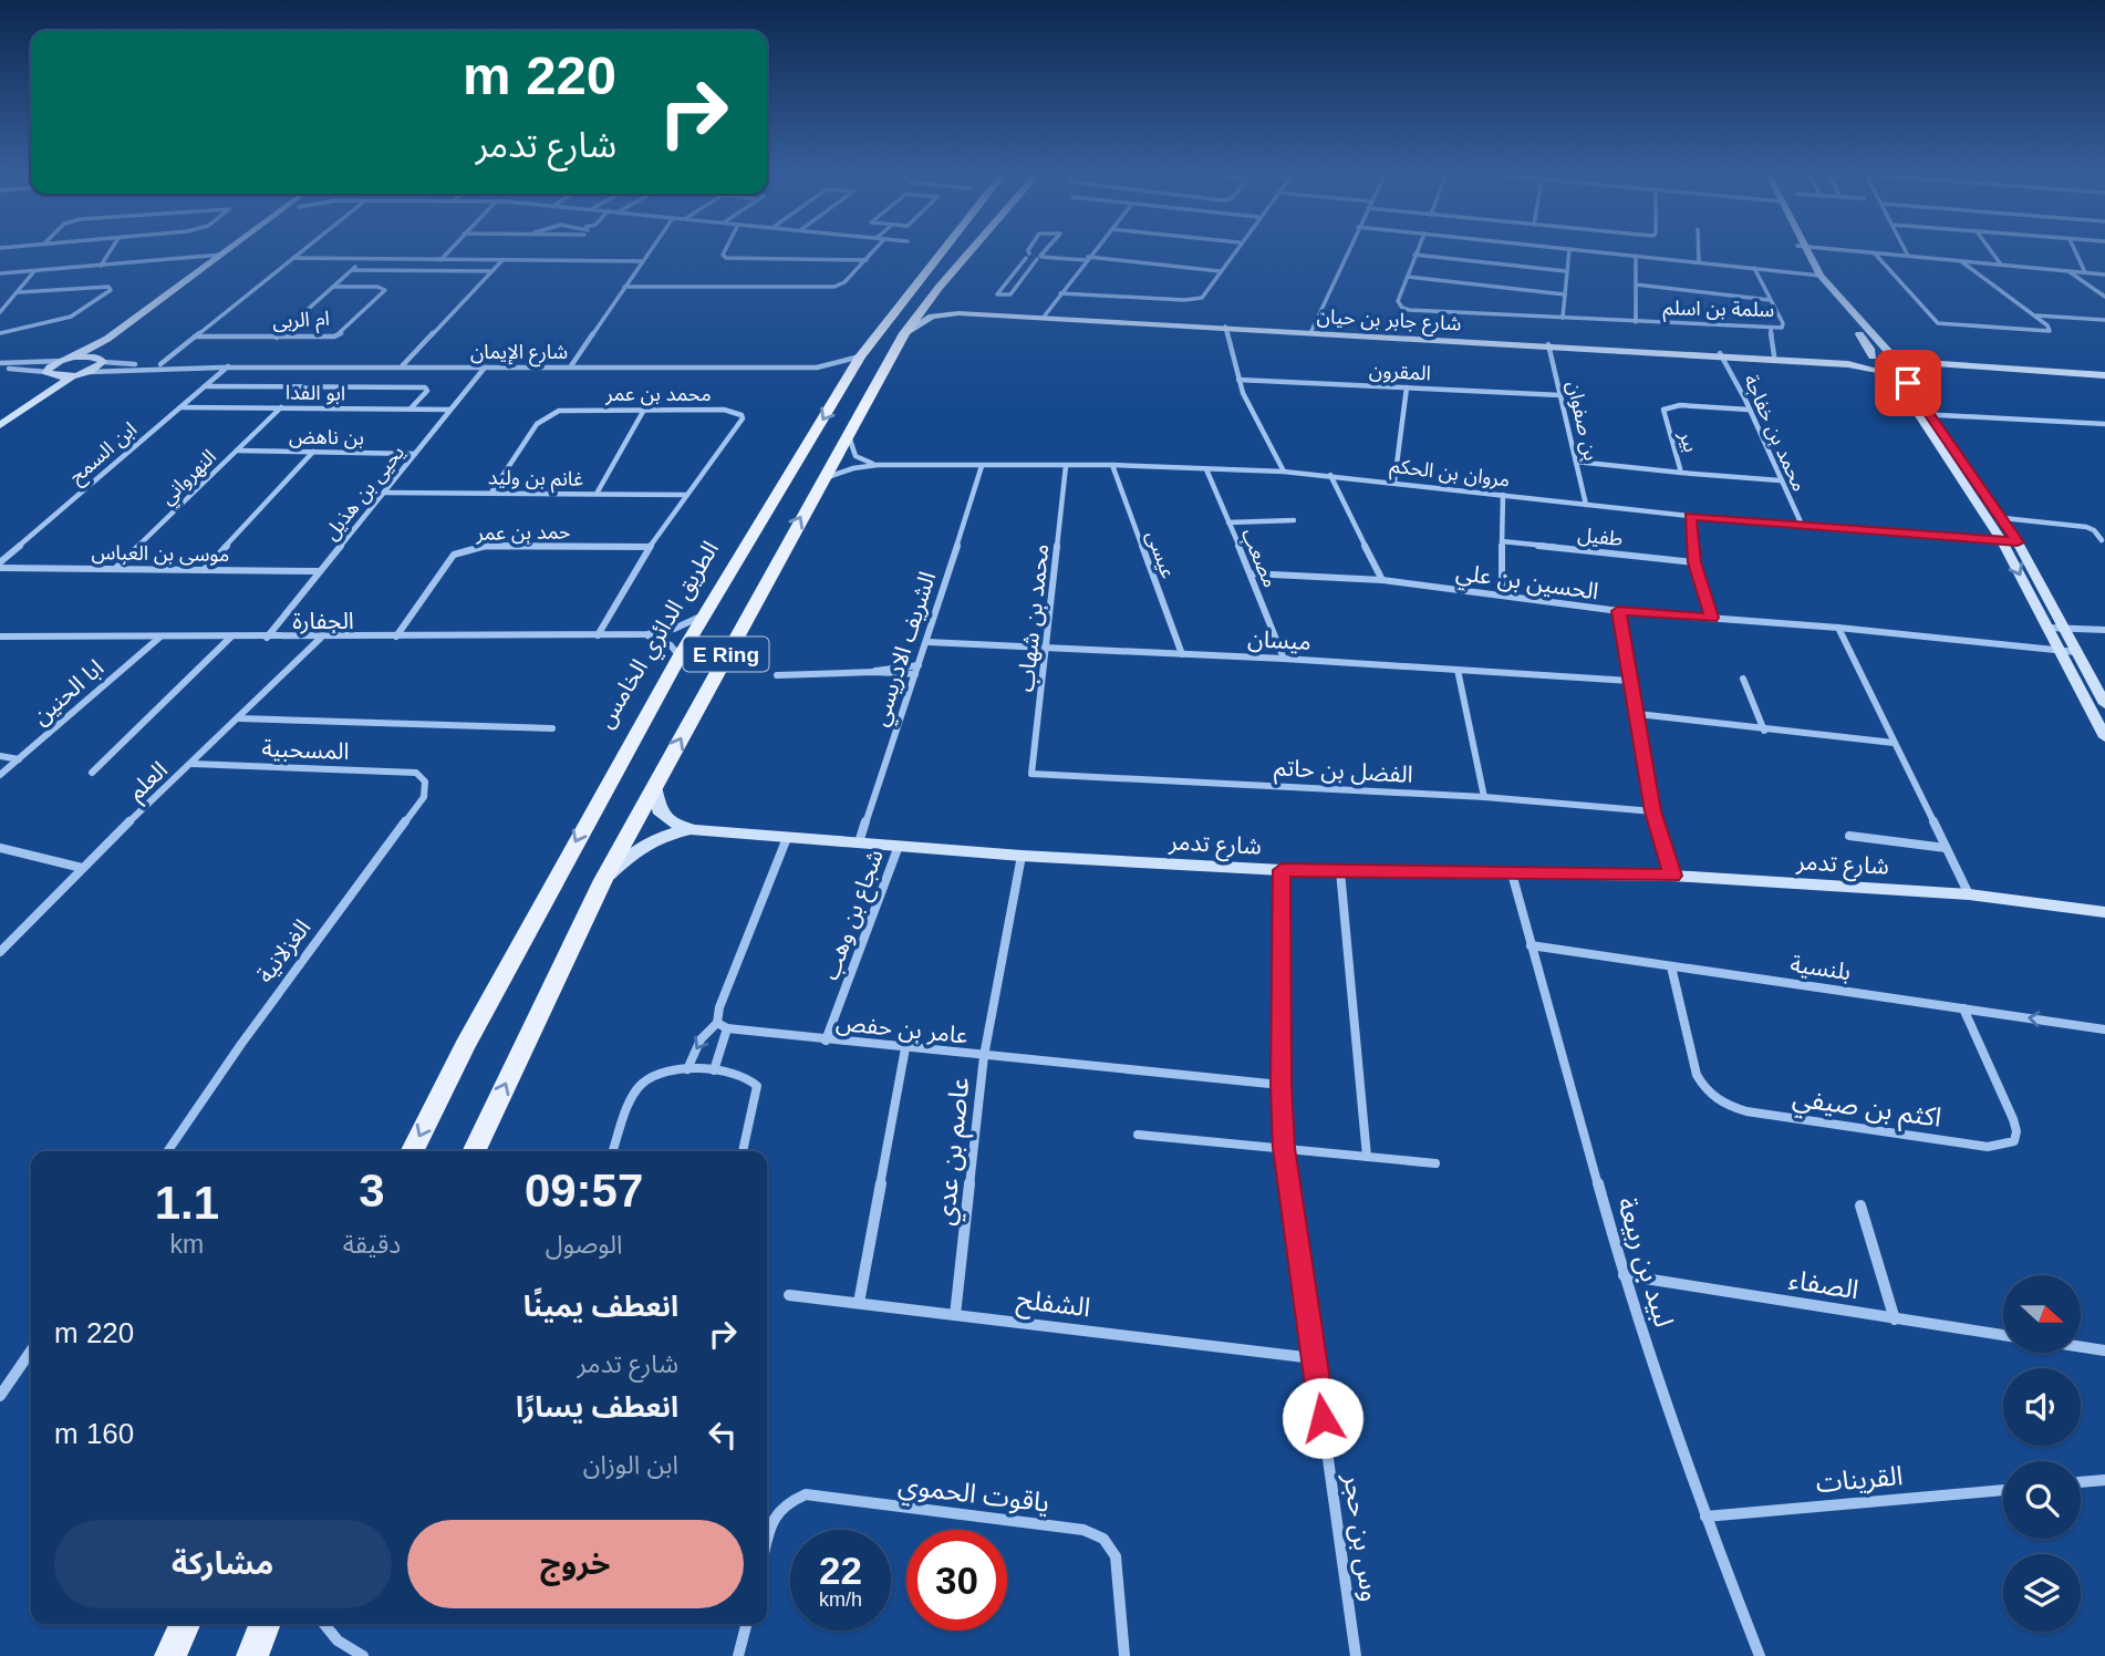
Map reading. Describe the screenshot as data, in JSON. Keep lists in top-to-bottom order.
{
  "streets": {
    "main road": ["الطريق الدائري الخامس", "E Ring"],
    "street": [
      "سلمة بن اسلم",
      "ام الربى",
      "شارع جابر بن حيان",
      "شارع الإيمان",
      "المقرون",
      "ابو الفدا",
      "محمد بن عمر",
      "بن صفوان",
      "محمد بن خفاجة",
      "بن ناهض",
      "بير",
      "ابن السمح",
      "مروان بن الحكم",
      "النهرواني",
      "غانم بن وليد",
      "يحيى بن هذيل",
      "حمد بن عمر",
      "طفيل",
      "موسى بن العباس",
      "عيسى",
      "مصعب",
      "الحسين بن علي",
      "محمد بن شهاب",
      "الجفارة",
      "ميسان",
      "الشريف الادريسي",
      "ابا الحنين",
      "المسحبية",
      "الفضل بن حاتم",
      "العلم",
      "شارع تدمر",
      "شجاع بن وهب",
      "الغزلانية",
      "بلنسية",
      "عامر بن حفص",
      "اكثم بن صيفي",
      "عاصم بن عدي",
      "لبيد بن ربيعة",
      "الصفاء",
      "الشفلح",
      "القرينات",
      "ياقوت الحموي",
      "وس بن حجر"
    ]
  },
  "crossings": [
    ["شارع جابر بن حيان", "بن صفوان"],
    ["شارع جابر بن حيان", "محمد بن خفاجة"],
    ["شارع جابر بن حيان", "E Ring"],
    ["شارع الإيمان", "ابن السمح"],
    ["شارع الإيمان", "يحيى بن هذيل"],
    ["شارع الإيمان", "الطريق الدائري الخامس"],
    ["المقرون", "بن صفوان"],
    ["ابو الفدا", "ابن السمح"],
    ["ابو الفدا", "النهرواني"],
    ["ابو الفدا", "يحيى بن هذيل"],
    ["محمد بن عمر", "غانم بن وليد"],
    ["محمد بن عمر", "حمد بن عمر"],
    ["محمد بن عمر", "الجفارة"],
    ["بن صفوان", "مروان بن الحكم"],
    ["محمد بن خفاجة", "بير"],
    ["محمد بن خفاجة", "مروان بن الحكم"],
    ["بن ناهض", "النهرواني"],
    ["بن ناهض", "يحيى بن هذيل"],
    ["ابن السمح", "موسى بن العباس"],
    ["مروان بن الحكم", "عيسى"],
    ["مروان بن الحكم", "مصعب"],
    ["مروان بن الحكم", "محمد بن شهاب"],
    ["مروان بن الحكم", "الشريف الادريسي"],
    ["مروان بن الحكم", "E Ring"],
    ["النهرواني", "موسى بن العباس"],
    ["غانم بن وليد", "يحيى بن هذيل"],
    ["يحيى بن هذيل", "موسى بن العباس"],
    ["يحيى بن هذيل", "الجفارة"],
    ["حمد بن عمر", "الجفارة"],
    ["عيسى", "ميسان"],
    ["مصعب", "الحسين بن علي"],
    ["مصعب", "ميسان"],
    ["محمد بن شهاب", "ميسان"],
    ["محمد بن شهاب", "الفضل بن حاتم"],
    ["الجفارة", "الطريق الدائري الخامس"],
    ["الجفارة", "ابا الحنين"],
    ["الجفارة", "العلم"],
    ["ميسان", "الشريف الادريسي"],
    ["الشريف الادريسي", "شارع تدمر"],
    ["E Ring", "شارع تدمر"],
    ["المسحبية", "العلم"],
    ["المسحبية", "الغزلانية"],
    ["شارع تدمر", "شجاع بن وهب"],
    ["شارع تدمر", "عاصم بن عدي"],
    ["شارع تدمر", "لبيد بن ربيعة"],
    ["شارع تدمر", "وس بن حجر"],
    ["شجاع بن وهب", "عامر بن حفص"],
    ["بلنسية", "اكثم بن صيفي"],
    ["بلنسية", "لبيد بن ربيعة"],
    ["عامر بن حفص", "عاصم بن عدي"],
    ["عامر بن حفص", "وس بن حجر"],
    ["عاصم بن عدي", "الشفلح"],
    ["لبيد بن ربيعة", "الصفاء"],
    ["لبيد بن ربيعة", "القرينات"],
    ["الشفلح", "وس بن حجر"]
  ],
  "north": "right",
  "page": {
    "turn": ["220 m", "شارع تدمر"],
    "eta": [
      "09:57",
      "الوصول",
      "3",
      "دقيقة",
      "1.1",
      "km"
    ],
    "list": [
      {
        "name": "انعطف يمينًا",
        "note": "شارع تدمر",
        "value": "220 m"
      },
      {
        "name": "انعطف يسارًا",
        "note": "ابن الوزان",
        "value": "160 m"
      }
    ],
    "buttons": ["خروج", "مشاركة"],
    "speed": "22 km/h",
    "limit": "30"
  }
}
